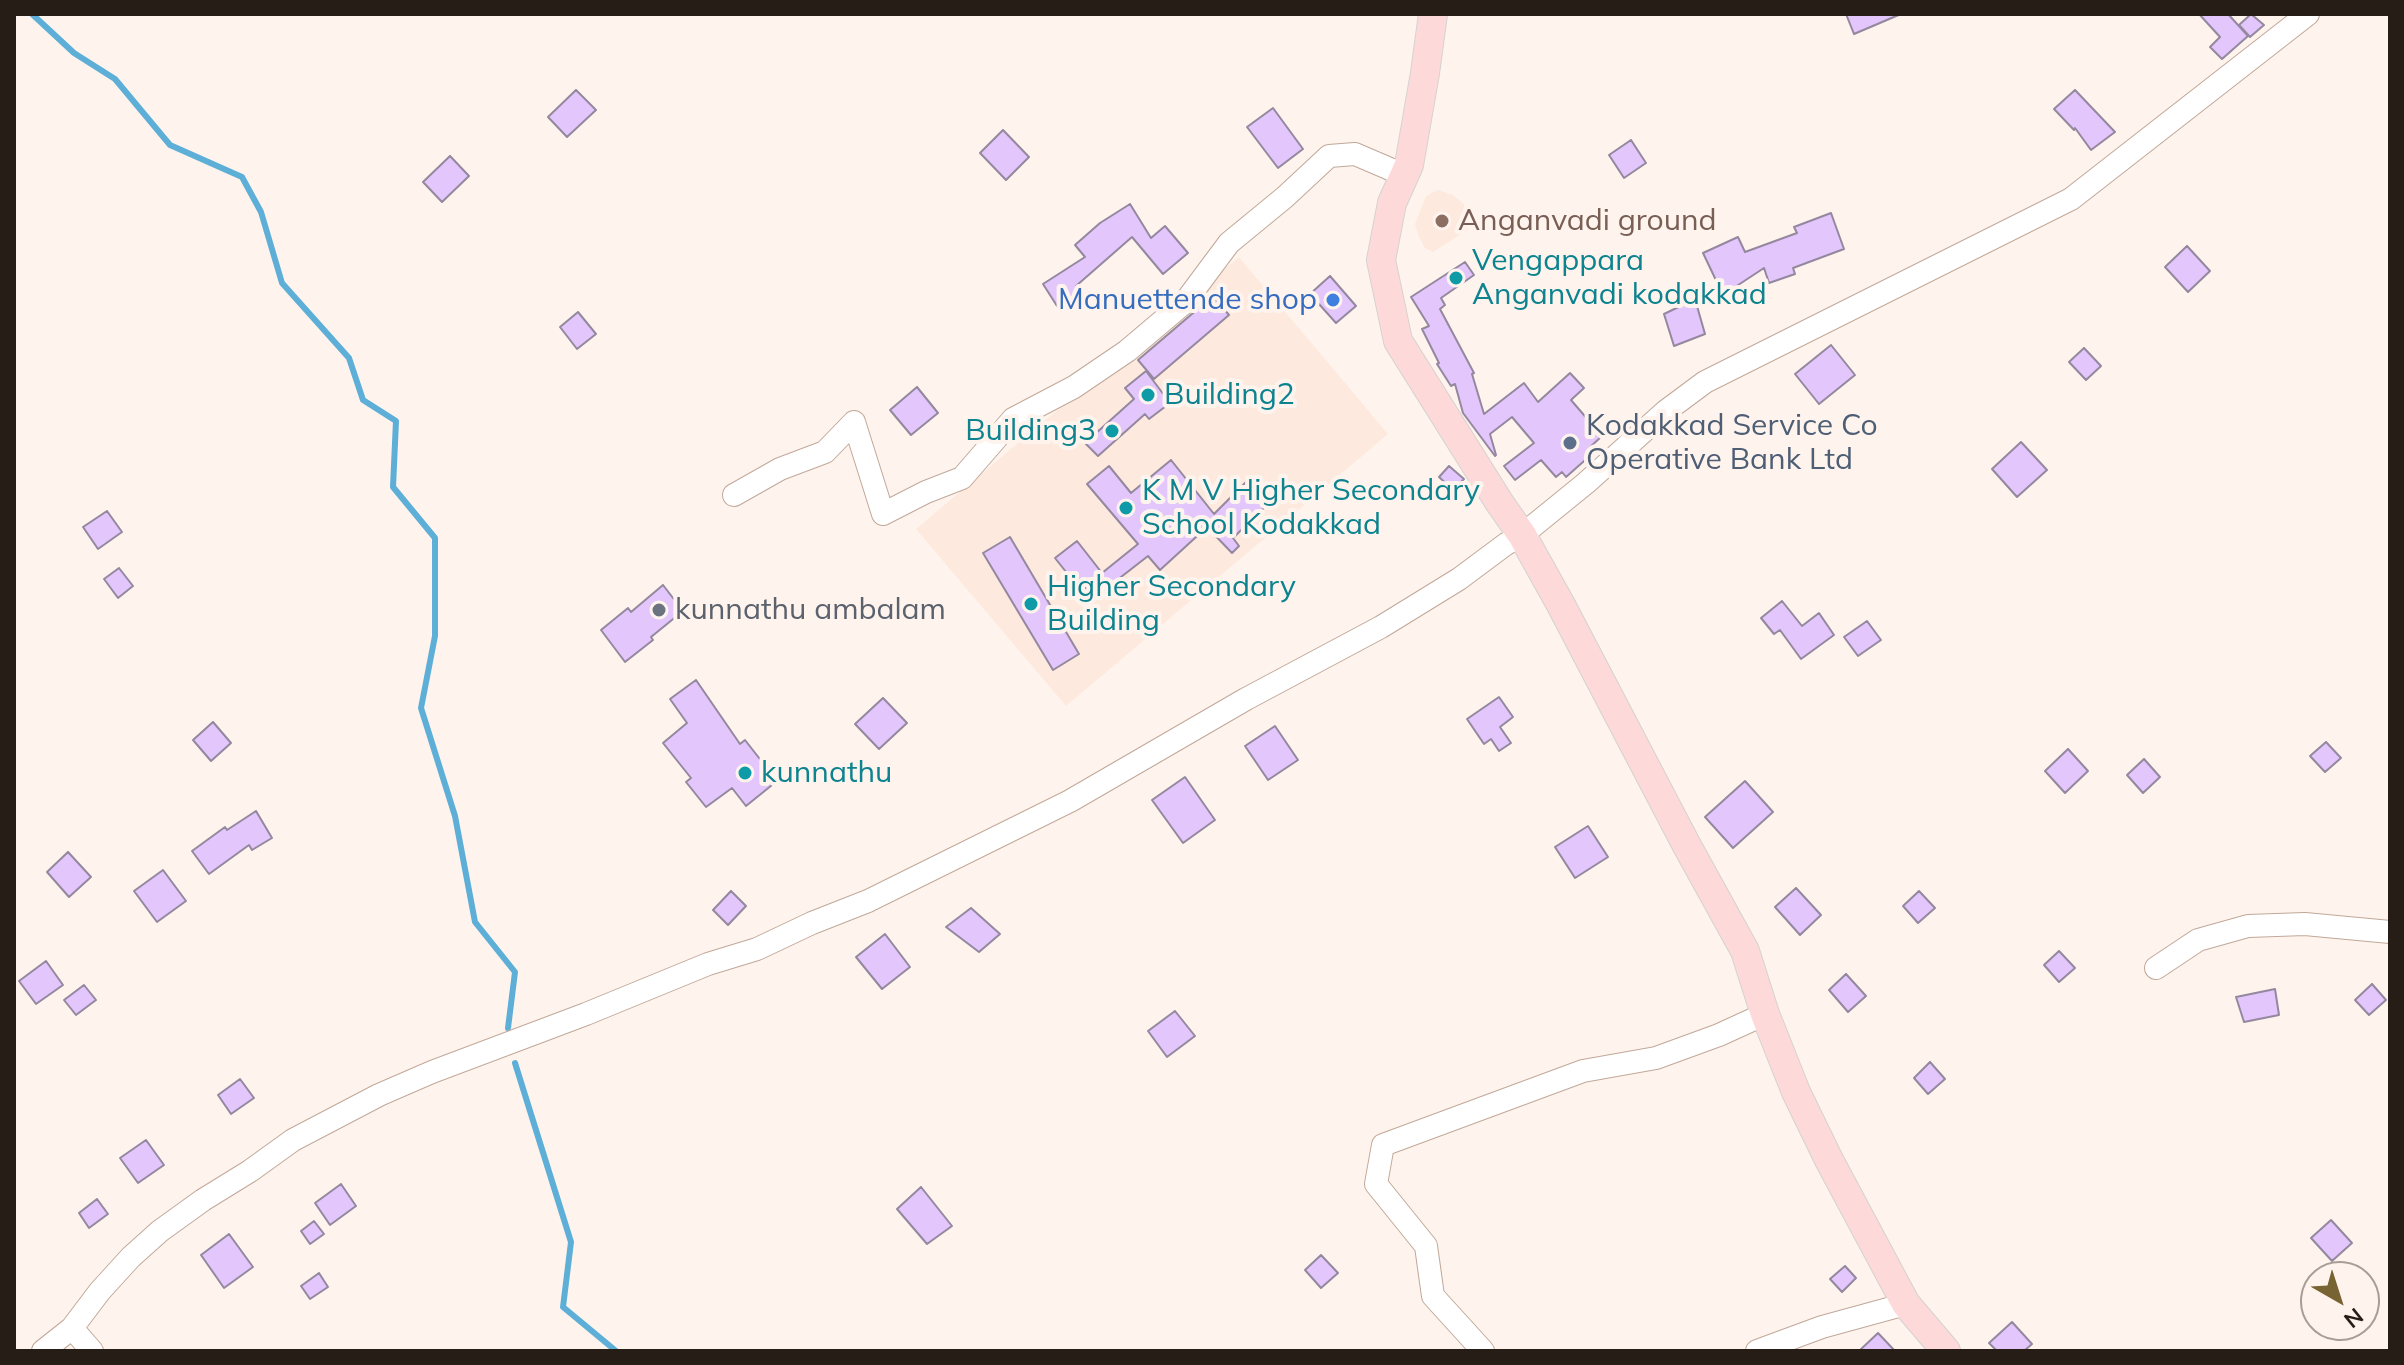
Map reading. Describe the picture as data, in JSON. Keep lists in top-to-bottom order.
{
  "places": [
    "Anganvadi ground",
    "Vengappara Anganvadi kodakkad",
    "Manuettende shop",
    "Building2",
    "Building3",
    "Kodakkad Service Co Operative Bank Ltd",
    "K M V Higher Secondary School Kodakkad",
    "Higher Secondary Building",
    "kunnathu ambalam",
    "kunnathu"
  ],
  "north": "bottom right"
}
